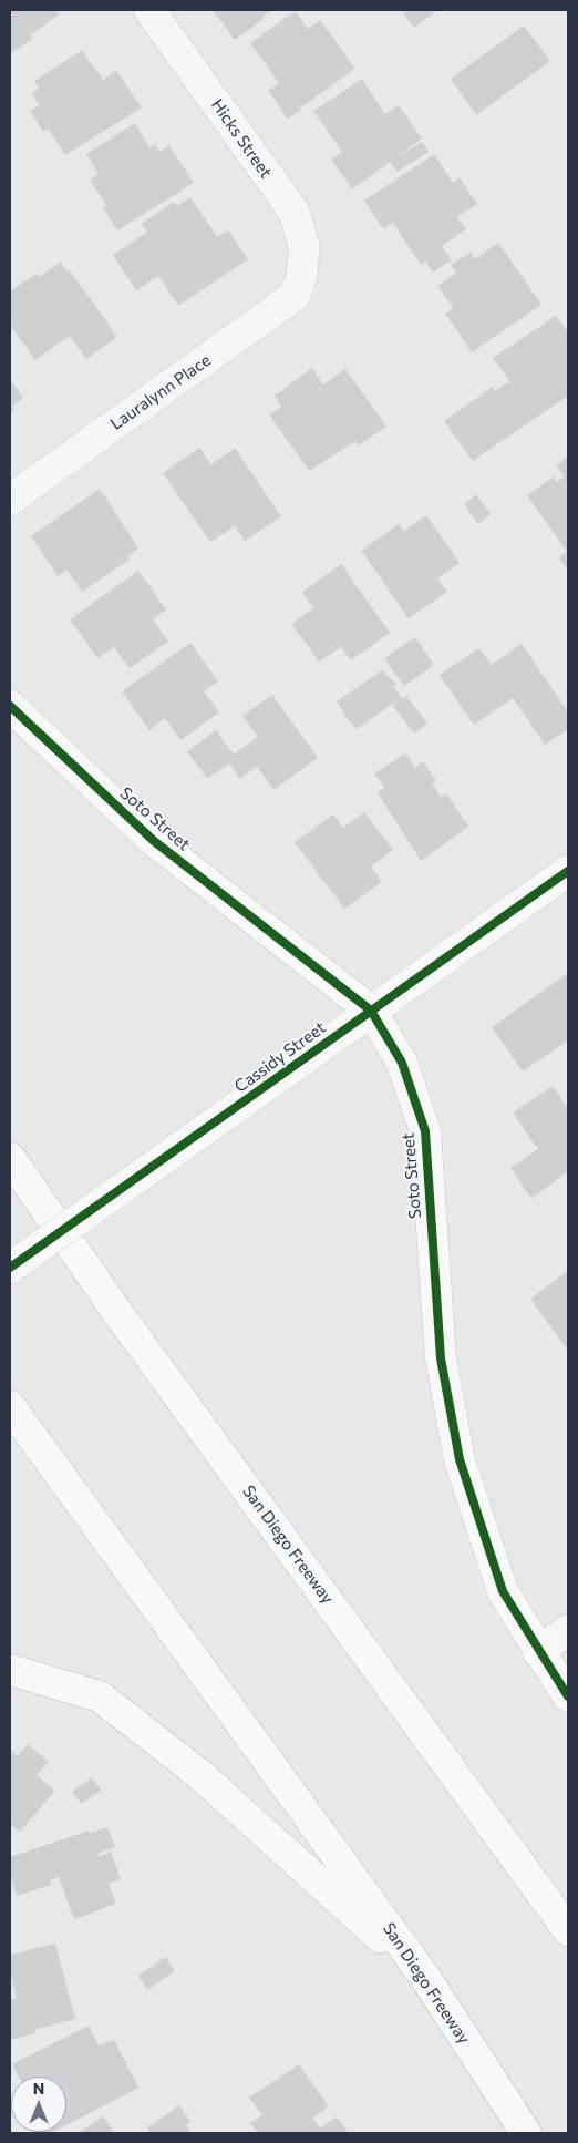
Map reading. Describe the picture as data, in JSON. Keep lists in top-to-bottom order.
{
  "streets": {
    "main road": ["Soto Street", "Cassidy Street", "San Diego Freeway"],
    "street": ["Hicks Street", "Lauralynn Place"]
  },
  "crossings": [
    ["Hicks Street", "Lauralynn Place"],
    ["Soto Street", "Cassidy Street"]
  ],
  "north": "top"
}
